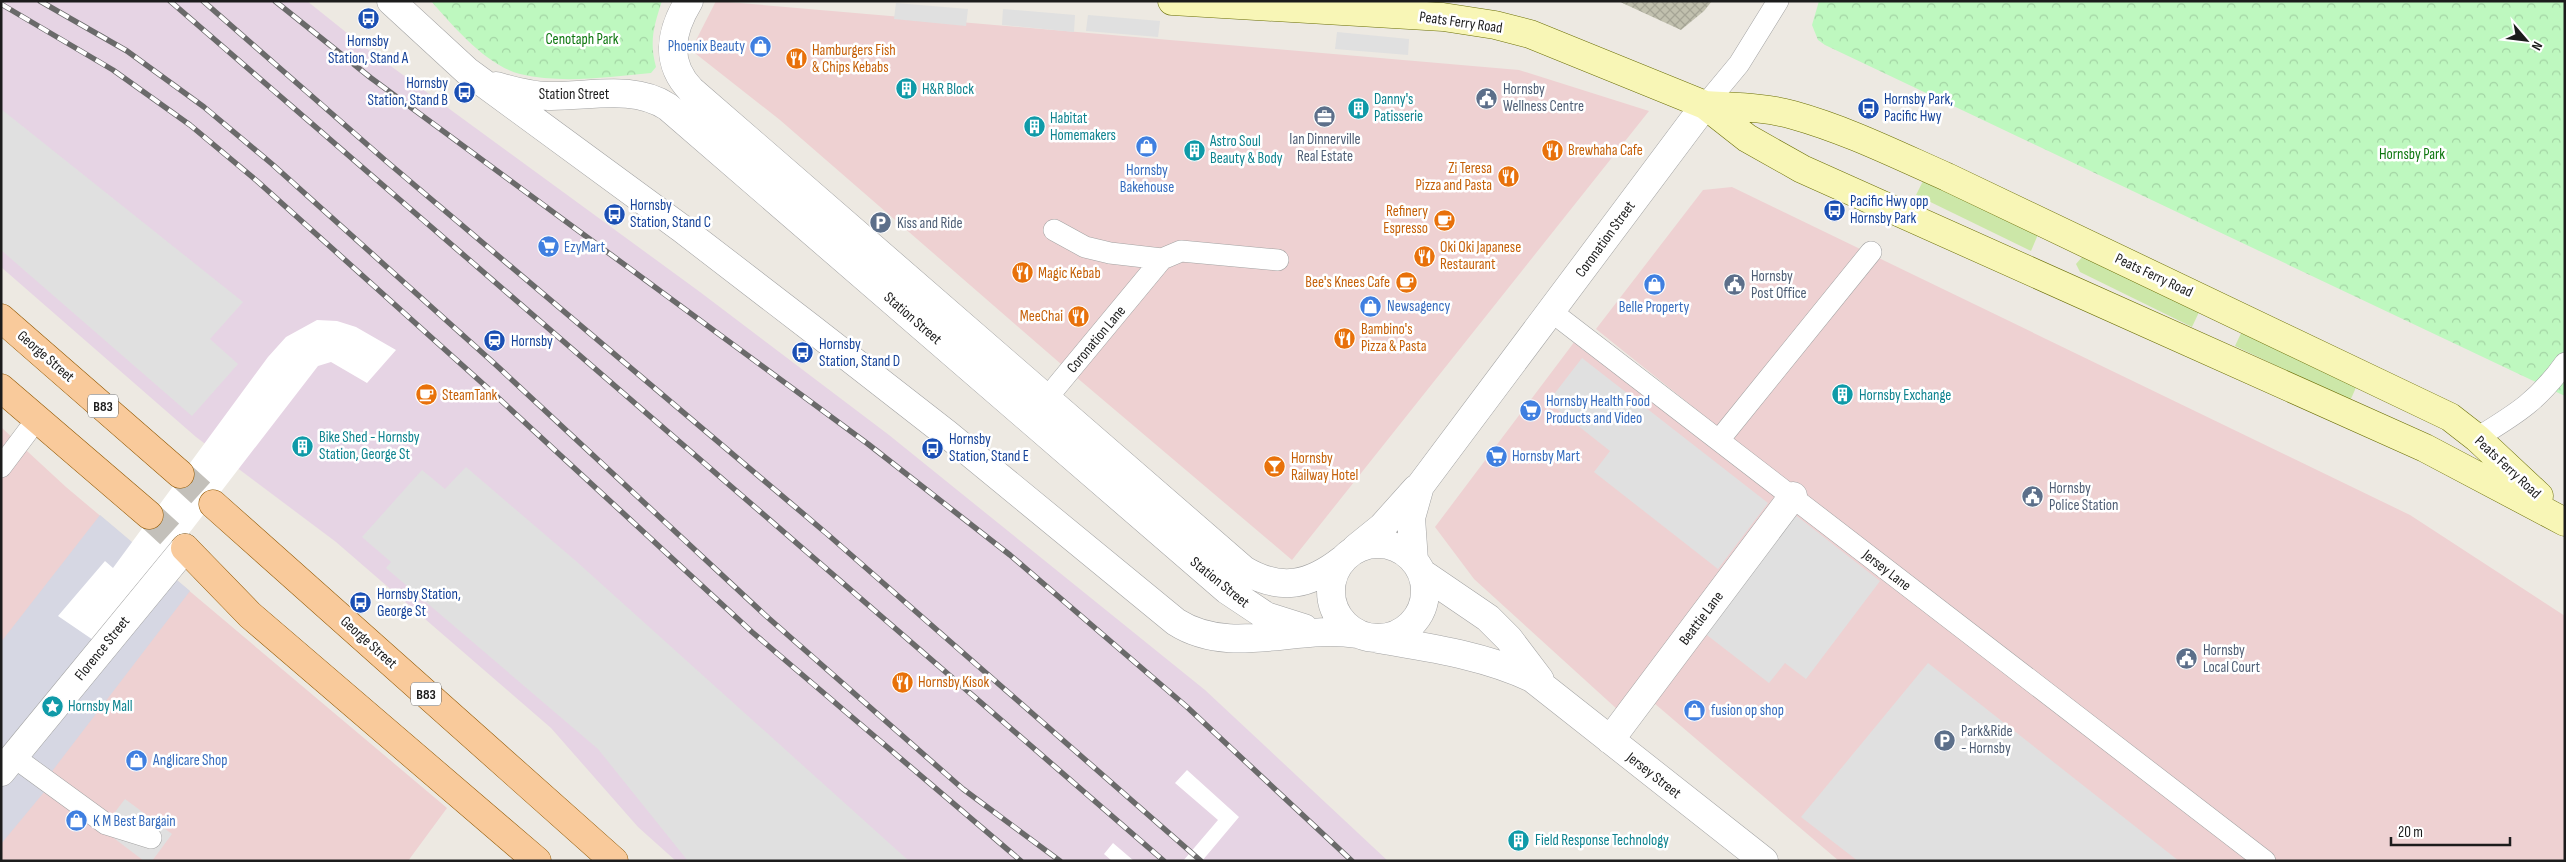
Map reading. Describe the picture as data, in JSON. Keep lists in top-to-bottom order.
{
  "streets": {
    "main road": ["Peats Ferry Road", "George Street", "B83"],
    "street": [
      "Station Street",
      "Coronation Street",
      "Beattie Lane",
      "Florence Street",
      "Jersey Street"
    ],
    "lane": ["Coronation Lane", "Jersey Lane"]
  },
  "crossings": [
    ["Peats Ferry Road", "Coronation Street"],
    ["Station Street", "Coronation Street"],
    ["Station Street", "Coronation Lane"],
    ["Station Street", "Jersey Street"],
    ["Coronation Street", "Jersey Lane"],
    ["Coronation Street", "Jersey Street"],
    ["Jersey Lane", "Beattie Lane"],
    ["Beattie Lane", "Jersey Street"]
  ],
  "parks": ["Cenotaph Park", "Hornsby Park"],
  "places": {
    "bus stop": [
      "Hornsby Station, Stand A",
      "Hornsby Station, Stand B",
      "Hornsby Park, Pacific Hwy",
      "Pacific Hwy opp Hornsby Park",
      "Hornsby Station, Stand C",
      "Hornsby Station, Stand D",
      "Hornsby Station, Stand E",
      "Hornsby Station, George St"
    ],
    "shop": [
      "Phoenix Beauty",
      "Hornsby Bakehouse",
      "Belle Property",
      "Newsagency",
      "fusion op shop",
      "Anglicare Shop",
      "K M Best Bargain"
    ],
    "restaurant": [
      "Hamburgers Fish & Chips Kebabs",
      "Brewhaha Cafe",
      "Zi Teresa Pizza and Pasta",
      "Oki Oki Japanese Restaurant",
      "Magic Kebab",
      "MeeChai",
      "Bambino's Pizza & Pasta",
      "Hornsby Kisok"
    ],
    "building": [
      "H&R Block",
      "Danny's Patisserie",
      "Habitat Homemakers",
      "Astro Soul Beauty & Body",
      "Hornsby Exchange",
      "Bike Shed - Hornsby Station, George St",
      "Field Response Technology"
    ],
    "public building": [
      "Hornsby Wellness Centre",
      "Hornsby Post Office",
      "Hornsby Police Station",
      "Hornsby Local Court"
    ],
    "office": ["Ian Dinnerville Real Estate"],
    "cafe": ["Refinery Espresso", "Bee's Knees Cafe", "SteamTank"],
    "parking": ["Kiss and Ride", "Park&Ride - Hornsby"],
    "supermarket": ["EzyMart", "Hornsby Health Food Products and Video", "Hornsby Mart"],
    "station": ["Hornsby"],
    "bar": ["Hornsby Railway Hotel"],
    "place": ["Hornsby Mall"]
  },
  "scale_bar": "20 m",
  "north": "bottom right"
}
